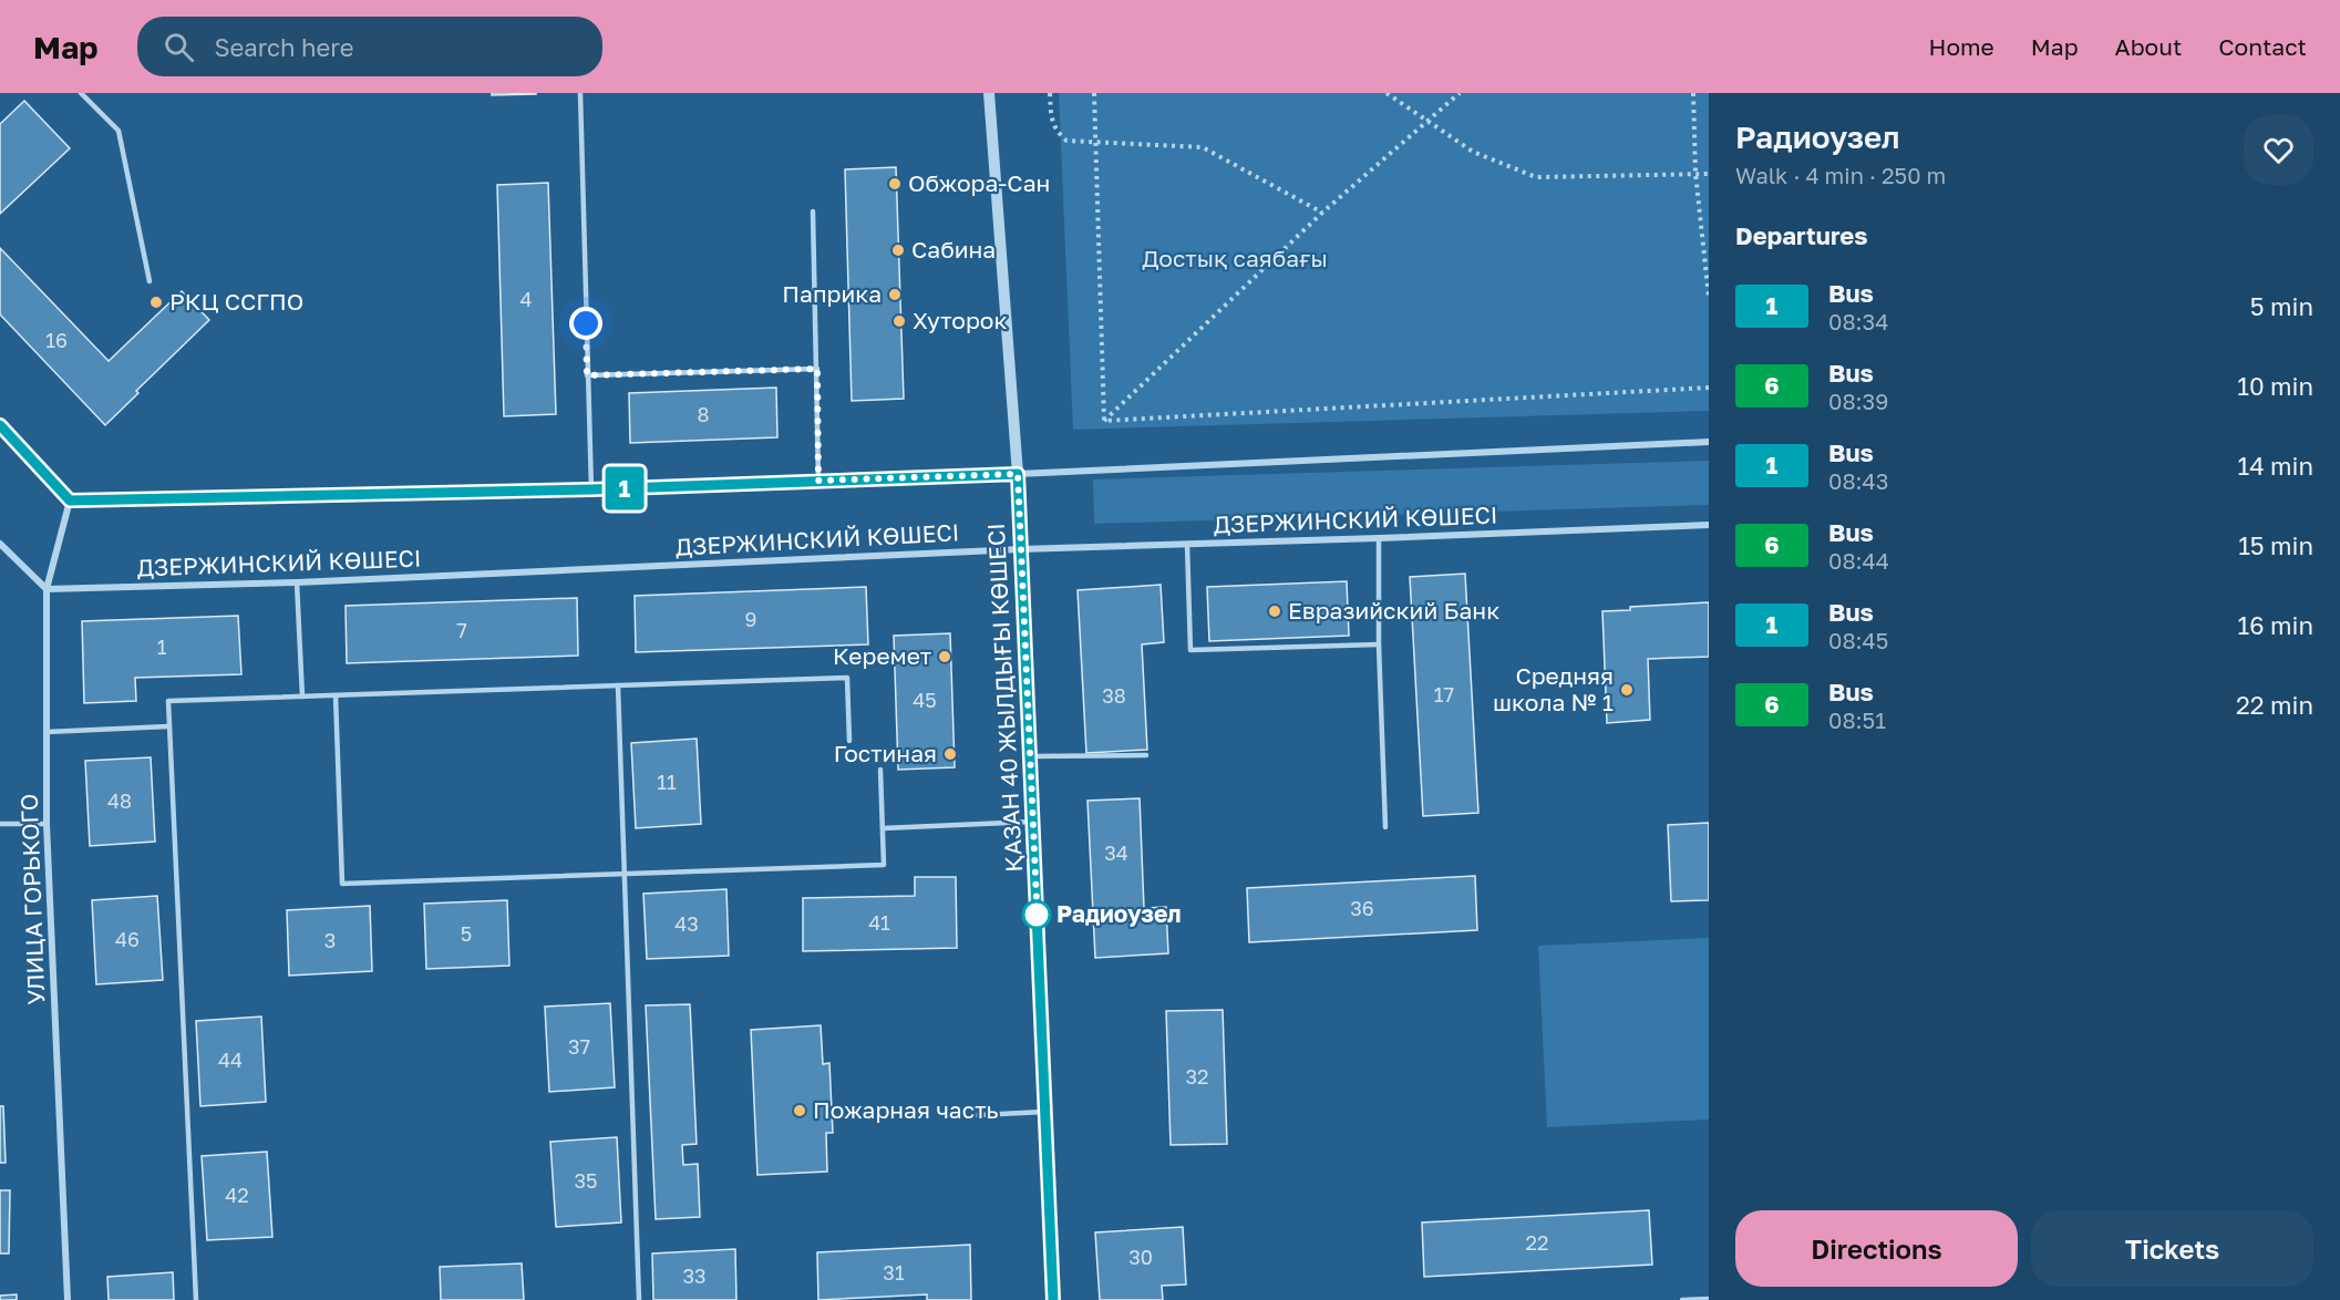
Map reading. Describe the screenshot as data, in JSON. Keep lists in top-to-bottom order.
{
  "streets": {
    "street": ["ДЗЕРЖИНСКИЙ КӨШЕСІ", "ҚАЗАН 40 ЖЫЛДЫҒЫ КӨШЕСІ", "УЛИЦА ГОРЬКОГО"]
  },
  "crossings": [
    ["ДЗЕРЖИНСКИЙ КӨШЕСІ", "ҚАЗАН 40 ЖЫЛДЫҒЫ КӨШЕСІ"],
    ["ДЗЕРЖИНСКИЙ КӨШЕСІ", "УЛИЦА ГОРЬКОГО"]
  ],
  "parks": ["Достық саябағы"],
  "places": [
    "Обжора-Сан",
    "Сабина",
    "Паприка",
    "РКЦ ССГПО",
    "Хуторок",
    "Евразийский Банк",
    "Керемет",
    "Средняя школа № 1",
    "Гостиная",
    "Радиоузел",
    "Пожарная часть"
  ],
  "lines": ["bus line 1"],
  "house_numbers": [
    "4",
    "16",
    "8",
    "9",
    "7",
    "1",
    "17",
    "38",
    "45",
    "11",
    "48",
    "34",
    "36",
    "41",
    "43",
    "5",
    "46",
    "3",
    "37",
    "44",
    "32",
    "35",
    "42",
    "22",
    "30",
    "31",
    "33"
  ],
  "page": {
    "header": "Map",
    "search": "Search here",
    "nav": [
      "Home",
      "Map",
      "About",
      "Contact"
    ],
    "on_map": "1",
    "heading": [
      ["Радиоузел", "Walk · 4 min · 250 m"],
      "Departures"
    ],
    "list": [
      {
        "mark": "1",
        "name": "Bus",
        "note": "08:34",
        "value": "5 min"
      },
      {
        "mark": "6",
        "name": "Bus",
        "note": "08:39",
        "value": "10 min"
      },
      {
        "mark": "1",
        "name": "Bus",
        "note": "08:43",
        "value": "14 min"
      },
      {
        "mark": "6",
        "name": "Bus",
        "note": "08:44",
        "value": "15 min"
      },
      {
        "mark": "1",
        "name": "Bus",
        "note": "08:45",
        "value": "16 min"
      },
      {
        "mark": "6",
        "name": "Bus",
        "note": "08:51",
        "value": "22 min"
      }
    ],
    "buttons": ["Directions", "Tickets"]
  }
}
